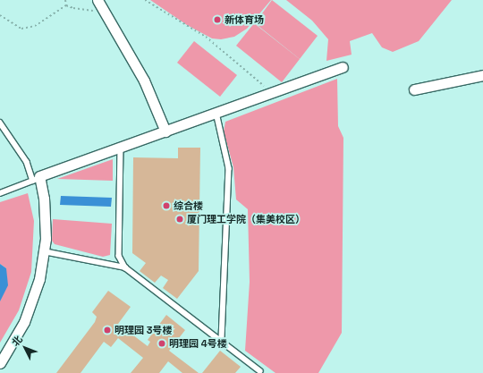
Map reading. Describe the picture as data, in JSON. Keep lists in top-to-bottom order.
{
  "places": [
    "新体育场",
    "综合楼",
    "厦门理工学院（集美校区）",
    "明理园 3号楼",
    "明理园 4号楼"
  ],
  "north": "top left"
}
